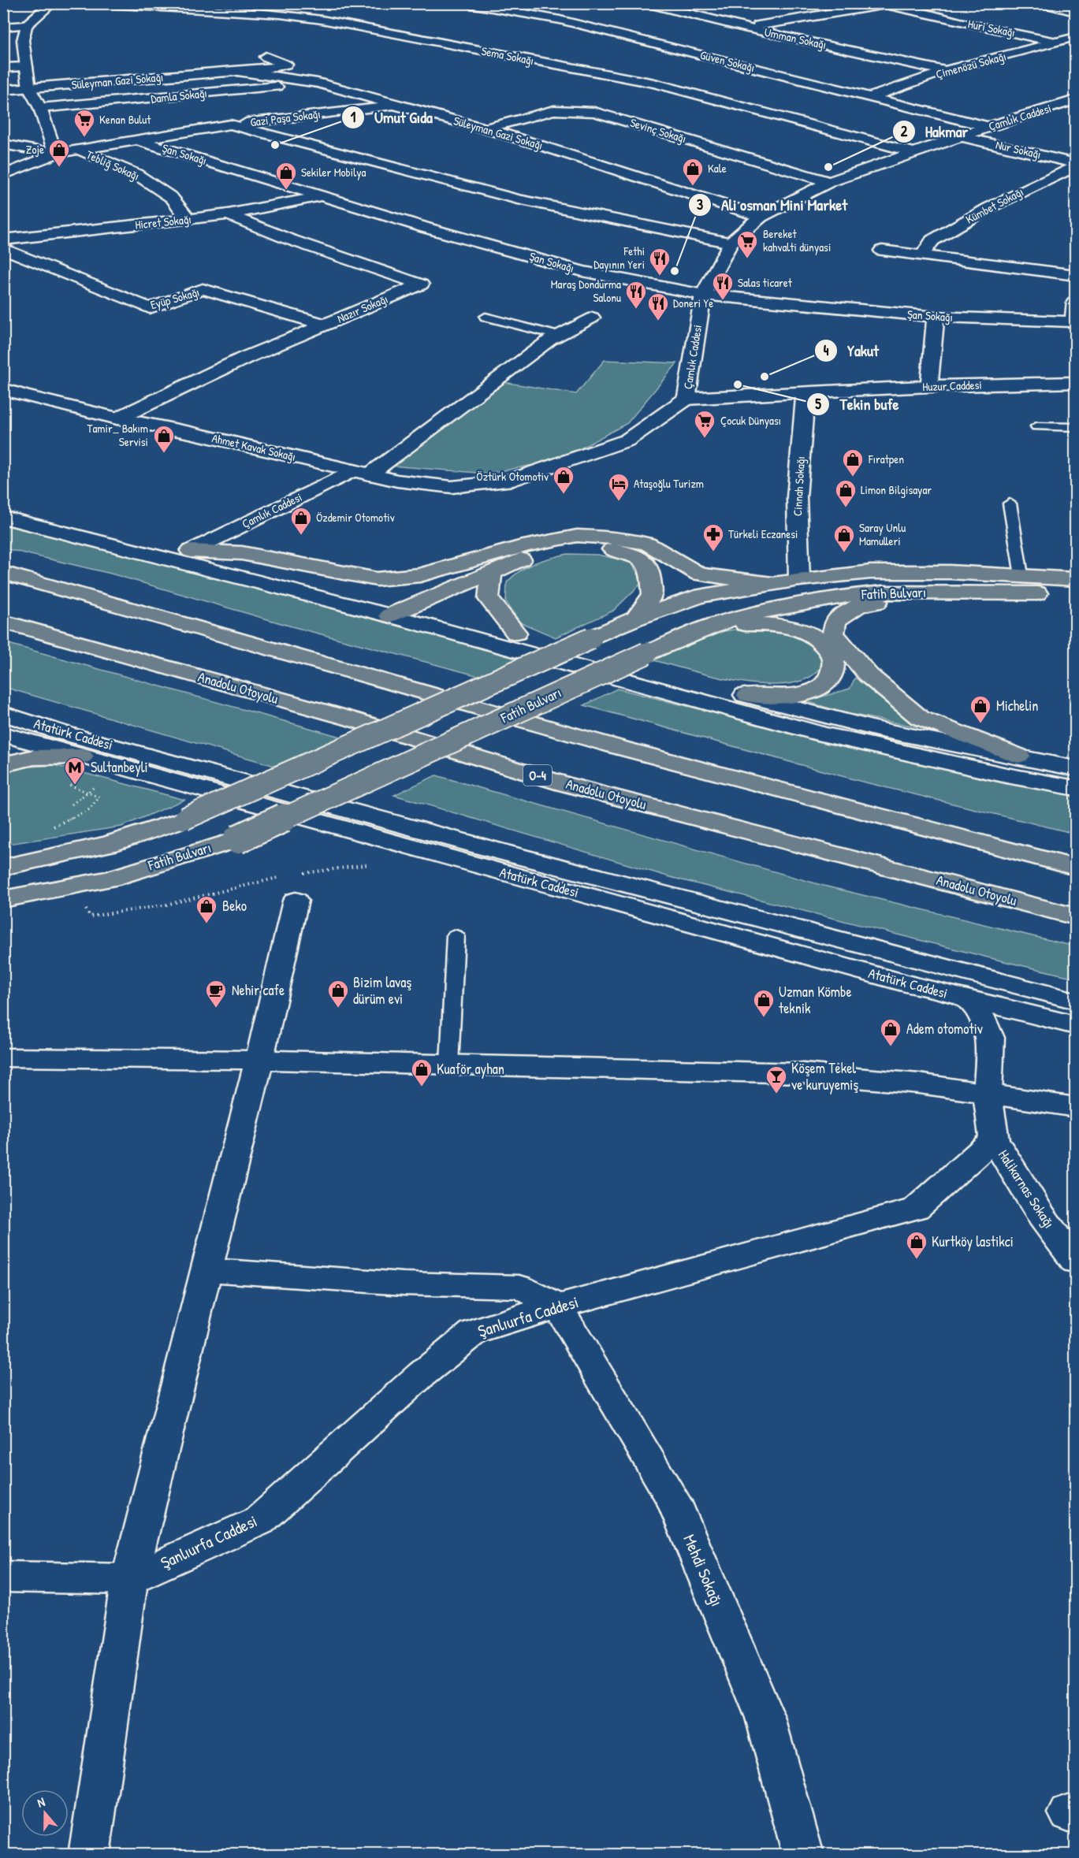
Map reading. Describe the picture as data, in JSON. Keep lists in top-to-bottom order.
{
  "streets": {
    "main road": ["Fatih Bulvarı", "Anadolu Otoyolu", "O-4"],
    "street": [
      "Huri Sokağı",
      "Umman Sokağı",
      "Sema Sokağı",
      "Güven Sokağı",
      "Çimenözü Sokağı",
      "Süleyman Gazi Sokağı",
      "Damla Sokağı",
      "Çamlık Caddesi",
      "Gazi Paşa Sokağı",
      "Sevinç Sokağı",
      "Nur Sokağı",
      "Şan Sokağı",
      "Tebliğ Sokağı",
      "Kümbet Sokağı",
      "Hicret Sokağı",
      "Eyüp Sokağı",
      "Nazır Sokağı",
      "Huzur Caddesi",
      "Ahmet Kavak Sokağı",
      "Cinnah Sokağı",
      "Atatürk Caddesi",
      "Halikarnas Sokağı",
      "Şanlıurfa Caddesi",
      "Mehdi Sokağı"
    ]
  },
  "crossings": [
    ["Huri Sokağı", "Çimenözü Sokağı"],
    ["Umman Sokağı", "Çimenözü Sokağı"],
    ["Sema Sokağı", "Çamlık Caddesi"],
    ["Güven Sokağı", "Çimenözü Sokağı"],
    ["Güven Sokağı", "Çamlık Caddesi"],
    ["Süleyman Gazi Sokağı", "Damla Sokağı"],
    ["Süleyman Gazi Sokağı", "Çamlık Caddesi"],
    ["Süleyman Gazi Sokağı", "Gazi Paşa Sokağı"],
    ["Süleyman Gazi Sokağı", "Sevinç Sokağı"],
    ["Çamlık Caddesi", "Sevinç Sokağı"],
    ["Çamlık Caddesi", "Nur Sokağı"],
    ["Çamlık Caddesi", "Şan Sokağı"],
    ["Çamlık Caddesi", "Huzur Caddesi"],
    ["Çamlık Caddesi", "Ahmet Kavak Sokağı"],
    ["Gazi Paşa Sokağı", "Şan Sokağı"],
    ["Gazi Paşa Sokağı", "Tebliğ Sokağı"],
    ["Şan Sokağı", "Hicret Sokağı"],
    ["Tebliğ Sokağı", "Hicret Sokağı"],
    ["Hicret Sokağı", "Nazır Sokağı"],
    ["Eyüp Sokağı", "Nazır Sokağı"],
    ["Nazır Sokağı", "Ahmet Kavak Sokağı"],
    ["Huzur Caddesi", "Cinnah Sokağı"],
    ["Cinnah Sokağı", "Fatih Bulvarı"],
    ["Halikarnas Sokağı", "Şanlıurfa Caddesi"],
    ["Şanlıurfa Caddesi", "Mehdi Sokağı"]
  ],
  "places": {
    "supermarket": ["Kenan Bulut", "Bereket kahvalti dünyasi", "Çocuk Dünyası"],
    "other": [
      "Umut Gıda",
      "Hakmar",
      "Ali osman Mini Market",
      "Yakut",
      "Tekin bufe"
    ],
    "shop": [
      "Zoje",
      "Kale",
      "Sekiler Mobilya",
      "Tamir_ Bakım Servisi",
      "Fıratpen",
      "Öztürk Otomotiv",
      "Limon Bilgisayar",
      "Özdemir Otomotiv",
      "Saray Unlu Mamulleri",
      "Michelin",
      "Beko",
      "Bizim lavaş dürüm evi",
      "Uzman Kömbe teknik",
      "Adem otomotiv",
      "Kuaför ayhan",
      "Kurtköy lastikci"
    ],
    "restaurant": [
      "Fethi Dayının Yeri",
      "Salas ticaret",
      "Maraş Dondurma Salonu",
      "Doneri Ye"
    ],
    "hotel": ["Ataşoğlu Turizm"],
    "pharmacy": ["Türkeli Eczanesi"],
    "metro station": ["Sultanbeyli"],
    "cafe": ["Nehir cafe"],
    "bar": ["Köşem Tekel ve kuruyemiş"]
  },
  "north": "top"
}
